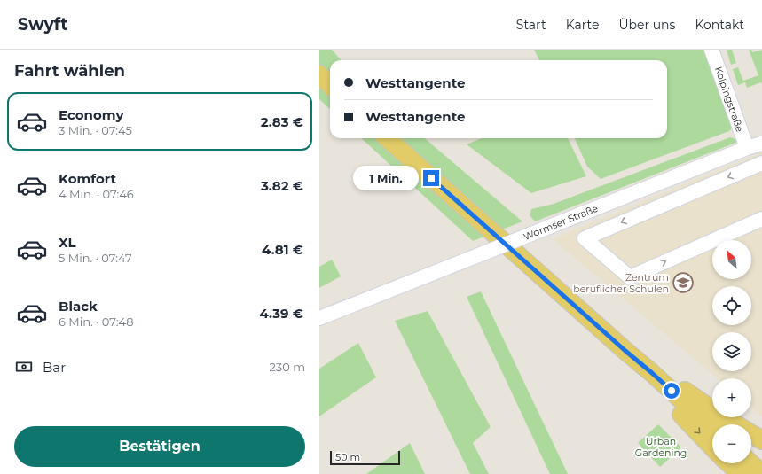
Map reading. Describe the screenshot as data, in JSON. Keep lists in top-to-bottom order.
{
  "streets": {
    "street": ["Kolpingstraße", "Wormser Straße"]
  },
  "crossings": [
    ["Kolpingstraße", "Wormser Straße"]
  ],
  "parks": ["Urban Gardening"],
  "places": {
    "school or university": ["Zentrum beruflicher Schulen"]
  },
  "scale_bar": "50 m",
  "north": "top left",
  "page": {
    "header": "Swyft",
    "nav": [
      "Start",
      "Karte",
      "Über uns",
      "Kontakt"
    ],
    "heading": "Fahrt wählen",
    "banner": ["Westtangente", "Westtangente"],
    "list": [
      {
        "name": "Economy",
        "note": "3 Min. · 07:45",
        "value": "2.83 €"
      },
      {
        "name": "Komfort",
        "note": "4 Min. · 07:46",
        "value": "3.82 €"
      },
      {
        "name": "XL",
        "note": "5 Min. · 07:47",
        "value": "4.81 €"
      },
      {
        "name": "Black",
        "note": "6 Min. · 07:48",
        "value": "4.39 €"
      }
    ],
    "bubble": "1 Min.",
    "map_buttons": ["+", "−"],
    "pay": ["Bar", "230 m"],
    "buttons": "Bestätigen",
    "scale": "50 m"
  }
}
